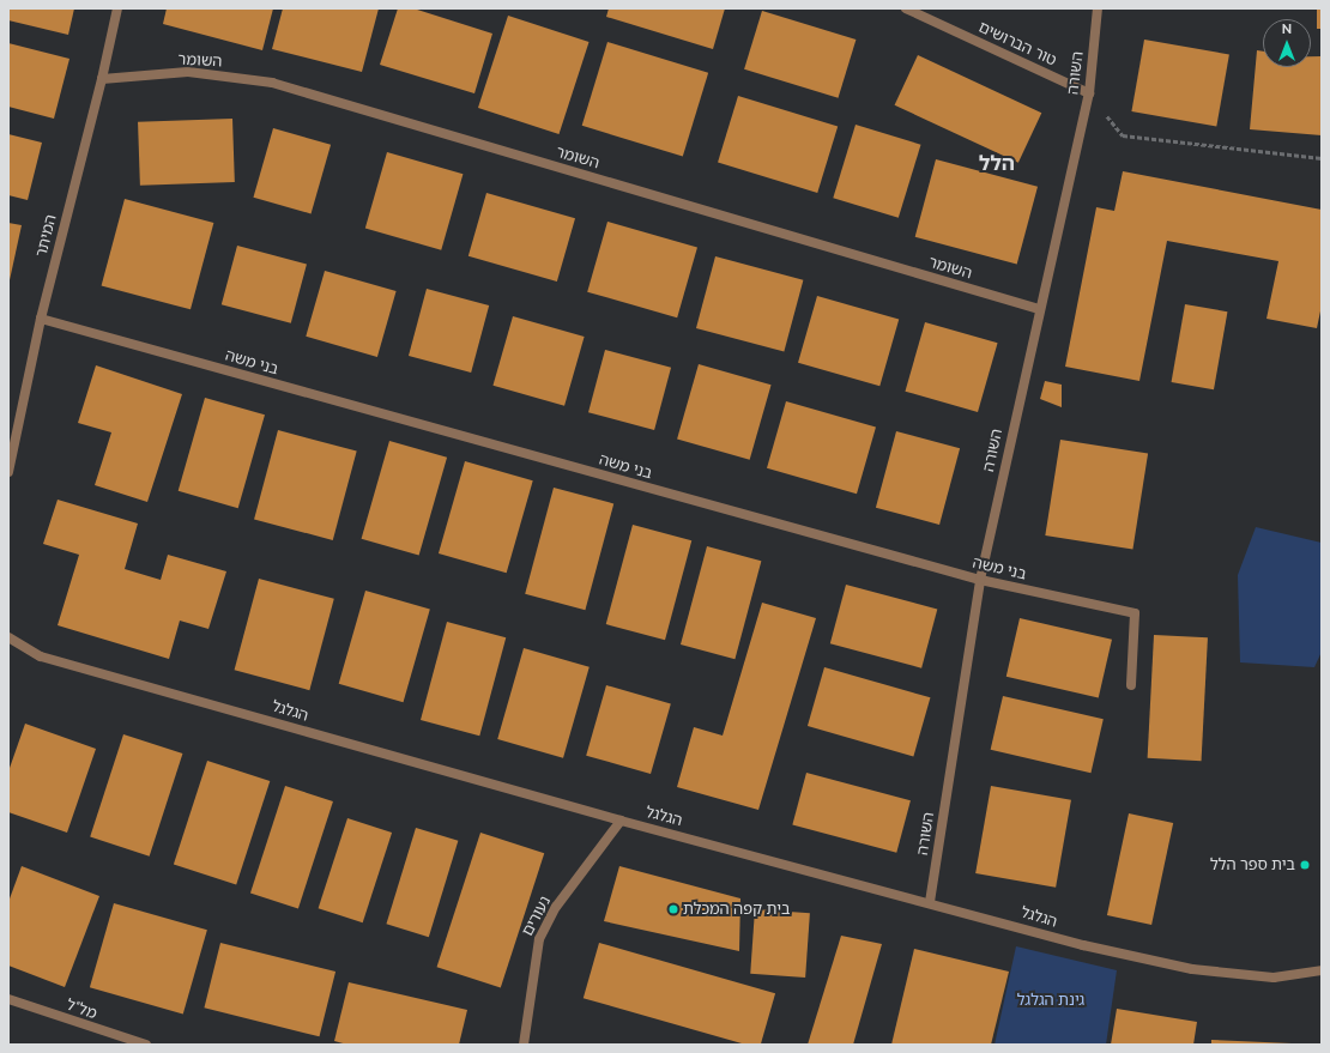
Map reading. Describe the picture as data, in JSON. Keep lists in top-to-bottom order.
{
  "streets": {
    "street": [
      "טור הברושים",
      "השומר",
      "השורה",
      "המיתר",
      "בני משה",
      "הגלגל",
      "נעורים",
      "מל\"ל"
    ]
  },
  "crossings": [
    ["טור הברושים", "השורה"],
    ["השומר", "השורה"],
    ["השומר", "המיתר"],
    ["השורה", "בני משה"],
    ["השורה", "הגלגל"],
    ["המיתר", "בני משה"],
    ["הגלגל", "נעורים"]
  ],
  "districts": ["הלל"],
  "parks": ["גינת הגלגל"],
  "places": ["בית ספר הלל", "בית קפה המכלת"],
  "north": "top"
}
